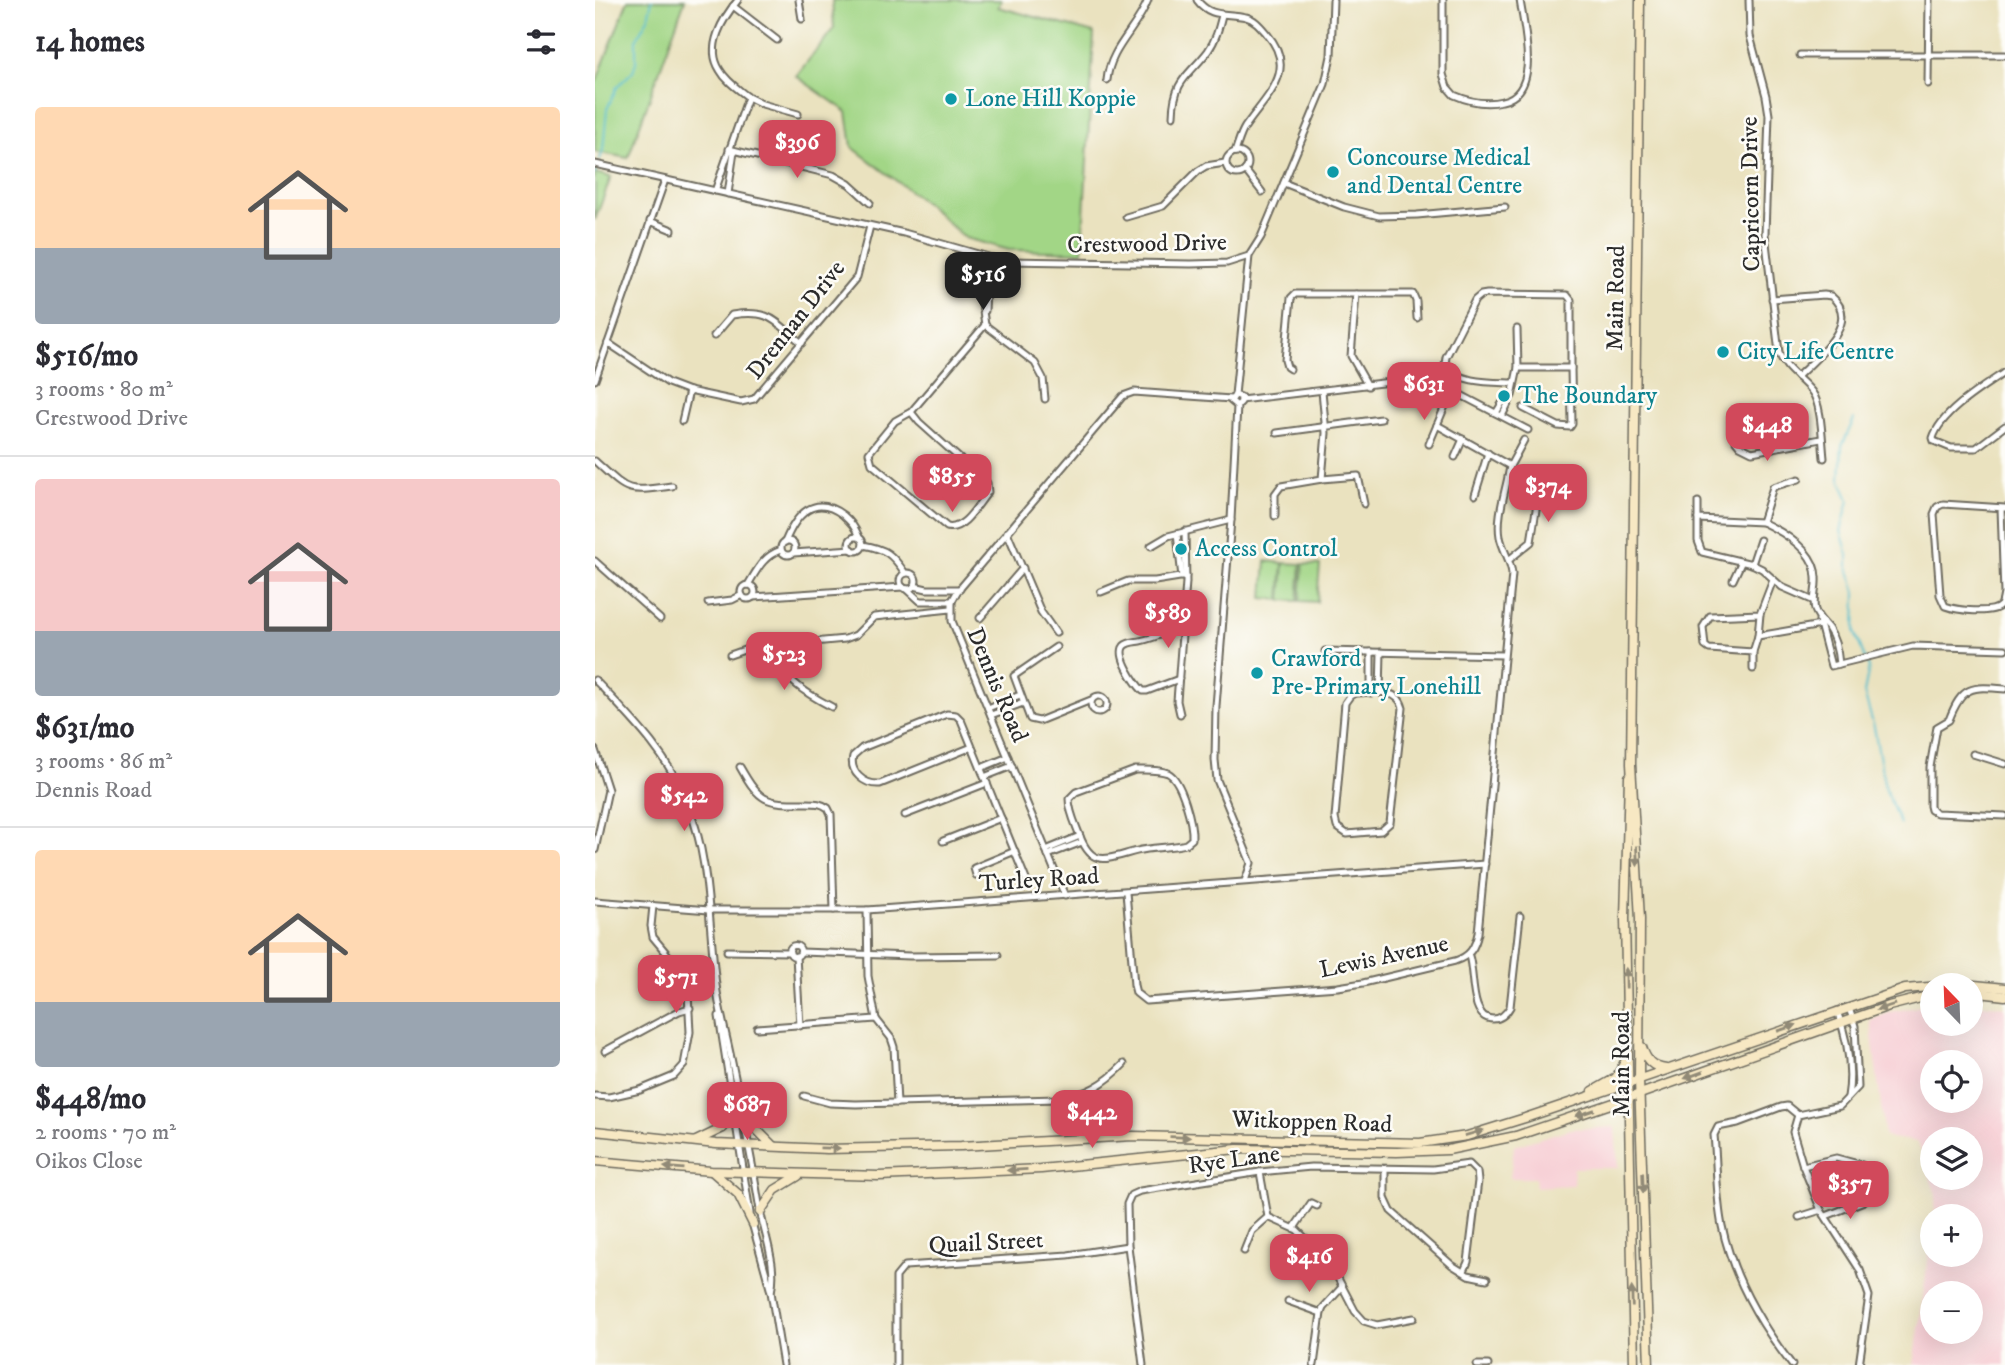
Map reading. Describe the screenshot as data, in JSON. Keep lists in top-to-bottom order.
{
  "streets": {
    "main road": ["Main Road", "Witkoppen Road"],
    "street": [
      "Capricorn Drive",
      "Crestwood Drive",
      "Drennan Drive",
      "Dennis Road",
      "Turley Road",
      "Lewis Avenue",
      "Rye Lane",
      "Quail Street"
    ]
  },
  "crossings": [
    ["Crestwood Drive", "Drennan Drive"],
    ["Main Road", "Witkoppen Road"],
    ["Dennis Road", "Turley Road"],
    ["Turley Road", "Lewis Avenue"],
    ["Rye Lane", "Quail Street"]
  ],
  "places": [
    "Lone Hill Koppie",
    "Concourse Medical and Dental Centre",
    "City Life Centre",
    "The Boundary",
    "Access Control",
    "Crawford Pre-Primary Lonehill"
  ],
  "north": "top left",
  "page": {
    "heading": "14 homes",
    "list": [
      {
        "name": "$516/mo",
        "note": "3 rooms · 80 m² · Crestwood Drive"
      },
      {
        "name": "$631/mo",
        "note": "3 rooms · 86 m² · Dennis Road"
      },
      {
        "name": "$448/mo",
        "note": "2 rooms · 70 m² · Oikos Close"
      }
    ],
    "price": [
      "$396",
      "$516",
      "$631",
      "$448",
      "$855",
      "$374",
      "$589",
      "$523",
      "$542",
      "$571",
      "$687",
      "$442",
      "$357",
      "$416"
    ],
    "map_buttons": ["+", "−"]
  }
}
